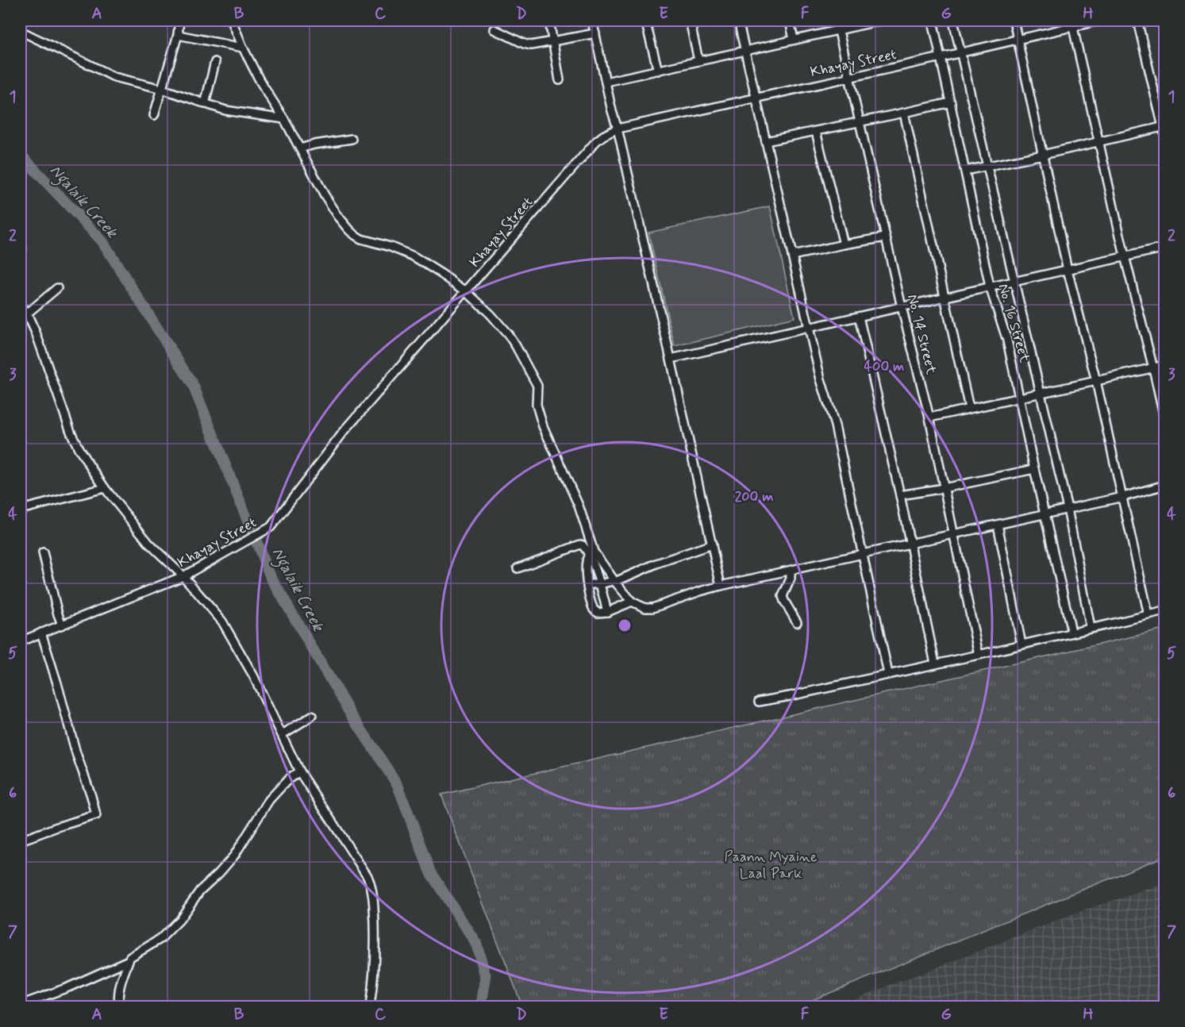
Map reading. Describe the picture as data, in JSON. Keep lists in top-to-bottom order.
{
  "streets": {
    "street": ["Khayay Street", "No. 16 Street", "No. 14 Street"]
  },
  "crossings": [
    ["Khayay Street", "No. 16 Street"],
    ["Khayay Street", "No. 14 Street"]
  ],
  "water": ["Ngalaik Creek"],
  "parks": ["Paann Myaine Laal Park"],
  "grid": {
    "columns": [
      "A",
      "B",
      "C",
      "D",
      "E",
      "F",
      "G",
      "H"
    ],
    "rows": [
      "1",
      "2",
      "3",
      "4",
      "5",
      "6",
      "7"
    ]
  },
  "rings": ["400 m", "200 m"]
}
